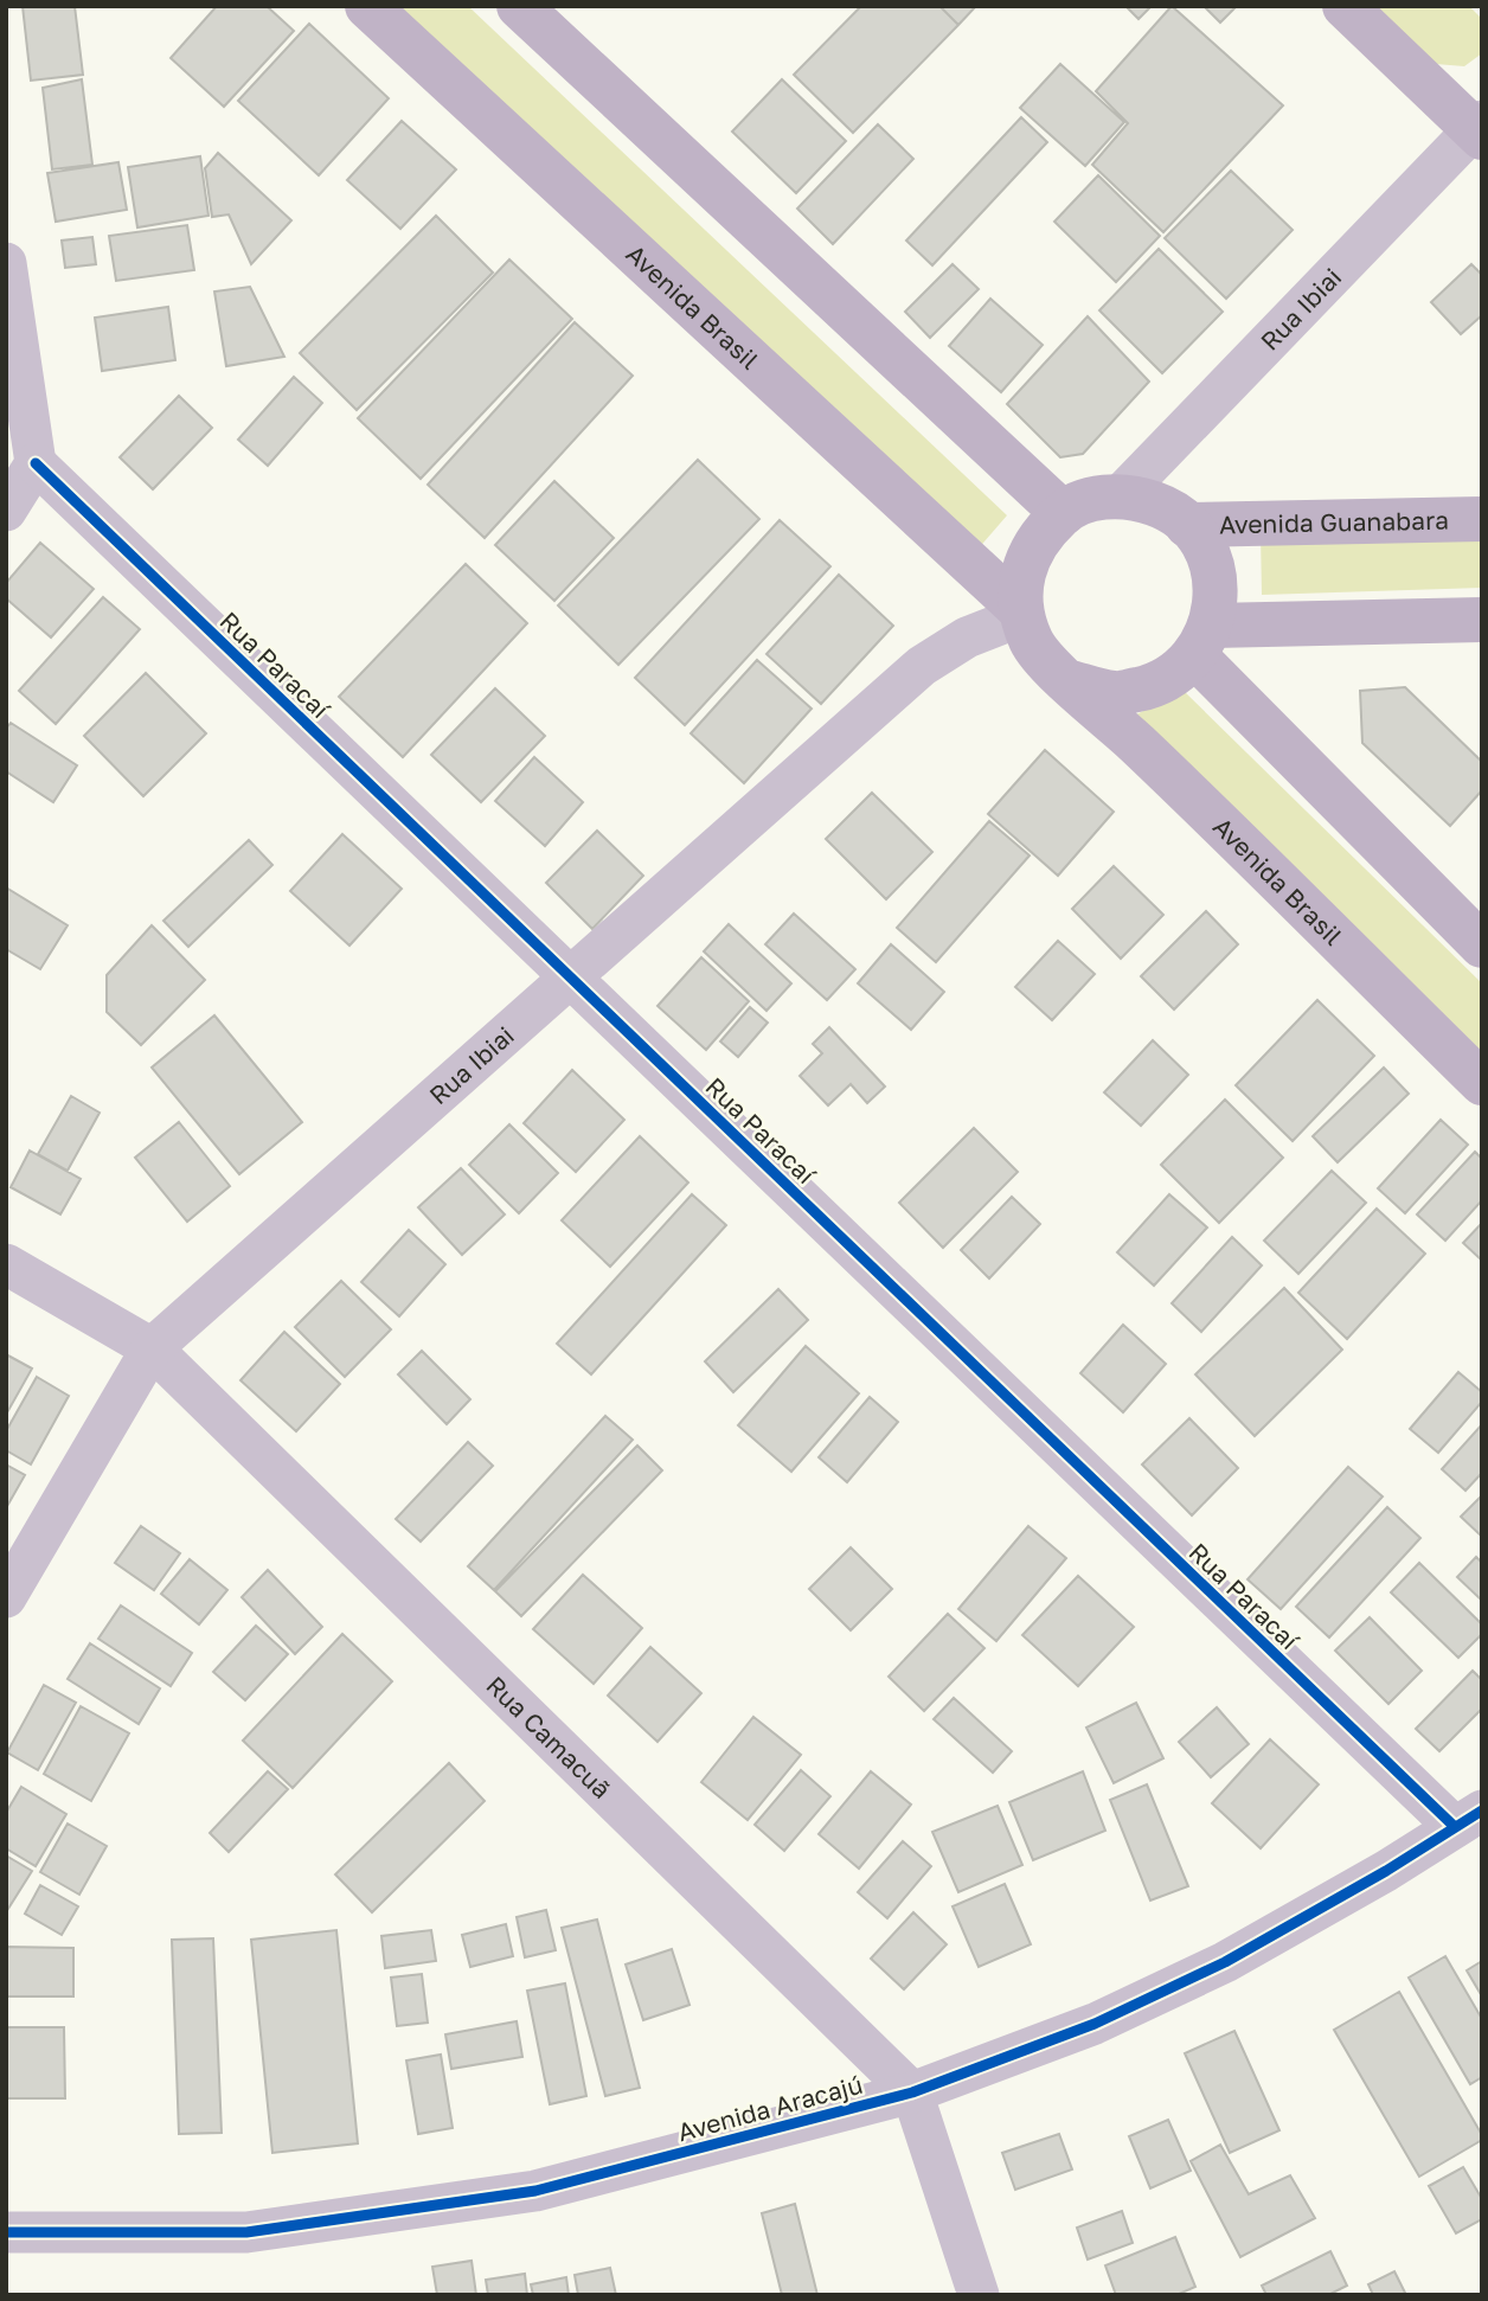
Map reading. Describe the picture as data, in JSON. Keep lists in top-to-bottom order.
{
  "streets": {
    "main road": ["Avenida Brasil", "Avenida Guanabara"],
    "street": [
      "Rua Ibiai",
      "Rua Paracaí",
      "Rua Camacuã",
      "Avenida Aracajú"
    ]
  },
  "crossings": [
    ["Avenida Brasil", "Rua Ibiai"],
    ["Avenida Brasil", "Avenida Guanabara"],
    ["Rua Ibiai", "Avenida Guanabara"],
    ["Rua Ibiai", "Rua Paracaí"],
    ["Rua Ibiai", "Rua Camacuã"],
    ["Rua Paracaí", "Avenida Aracajú"],
    ["Rua Camacuã", "Avenida Aracajú"]
  ]
}
